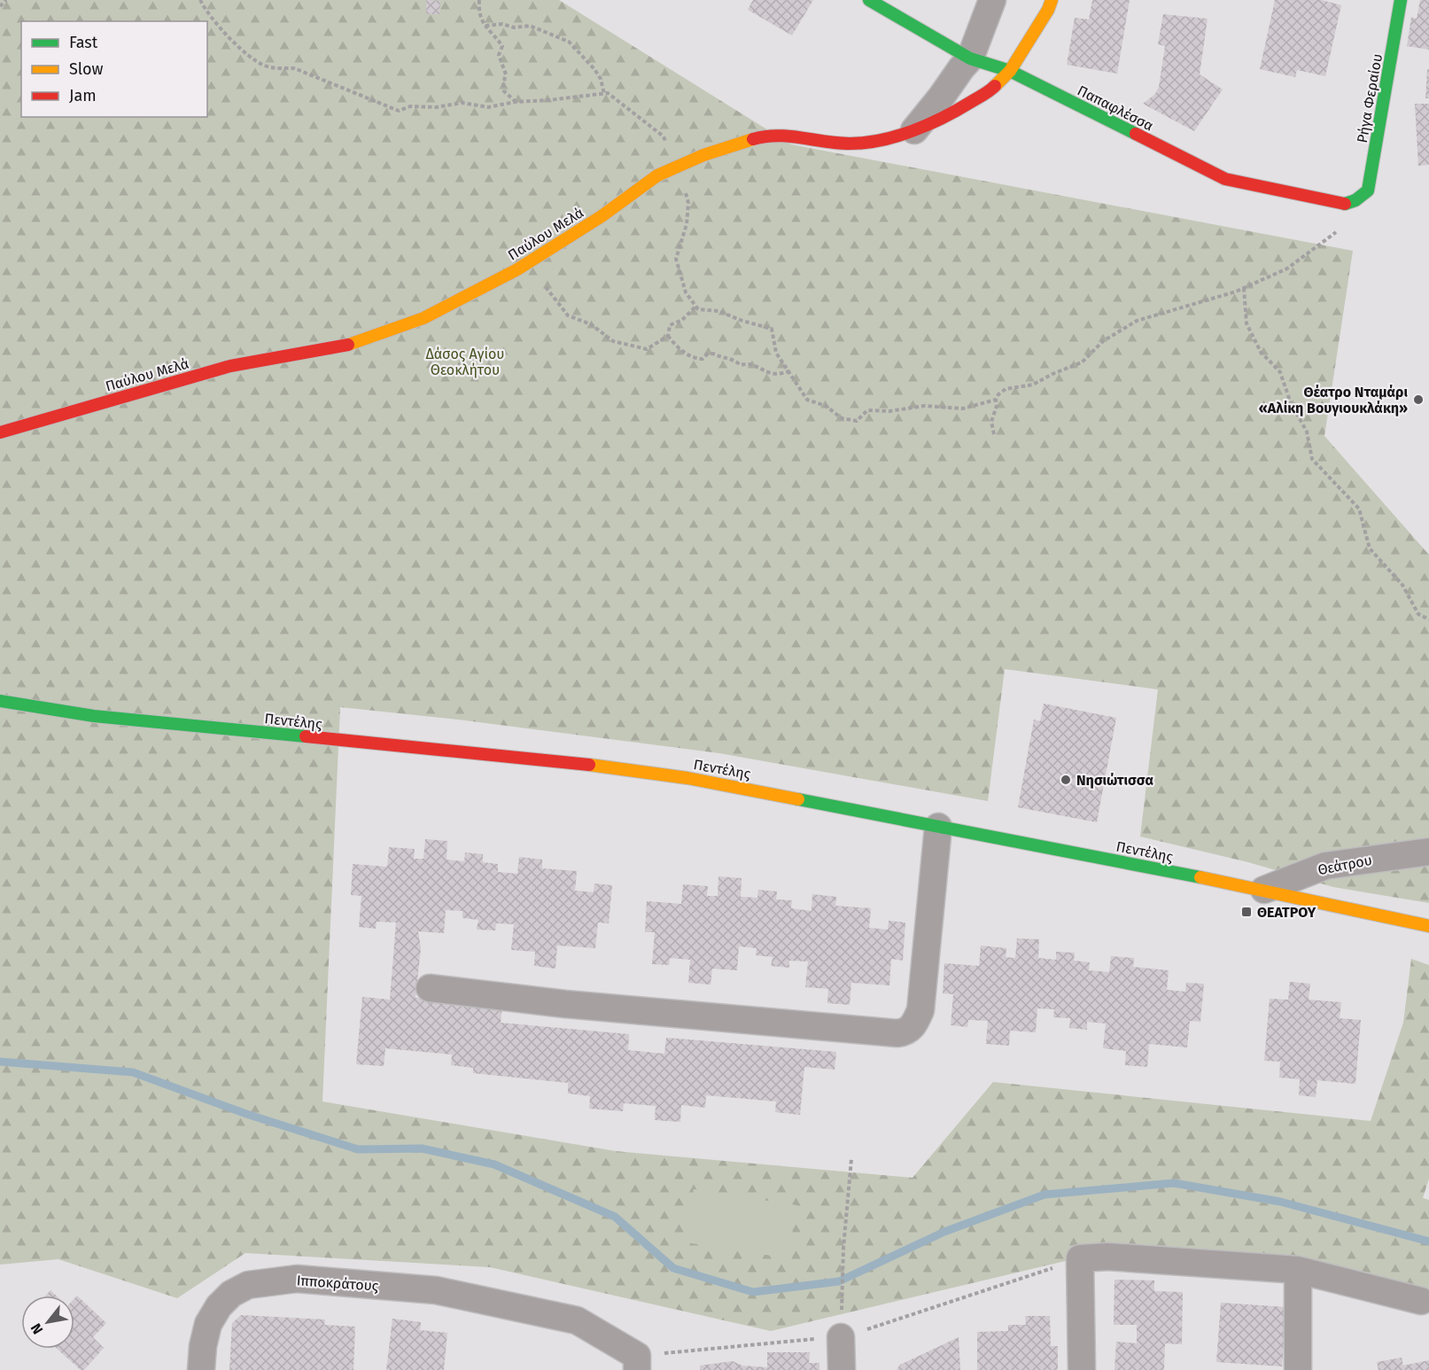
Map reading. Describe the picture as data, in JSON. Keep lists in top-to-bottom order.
{
  "streets": {
    "street": [
      "Ρήγα Φεραίου",
      "Παπαφλέσσα",
      "Παύλου Μελά",
      "Πεντέλης",
      "Θεάτρου",
      "Ιπποκράτους"
    ]
  },
  "crossings": [
    ["Ρήγα Φεραίου", "Παπαφλέσσα"],
    ["Παπαφλέσσα", "Παύλου Μελά"],
    ["Πεντέλης", "Θεάτρου"]
  ],
  "parks": ["Δάσος Αγίου Θεοκλήτου"],
  "places": {
    "other": ["Θέατρο Νταμάρι «Αλίκη Βουγιουκλάκη»", "Νησιώτισσα"],
    "transit": ["ΘΕΑΤΡΟΥ"]
  },
  "legend": ["Fast", "Slow", "Jam"],
  "north": "bottom left"
}
